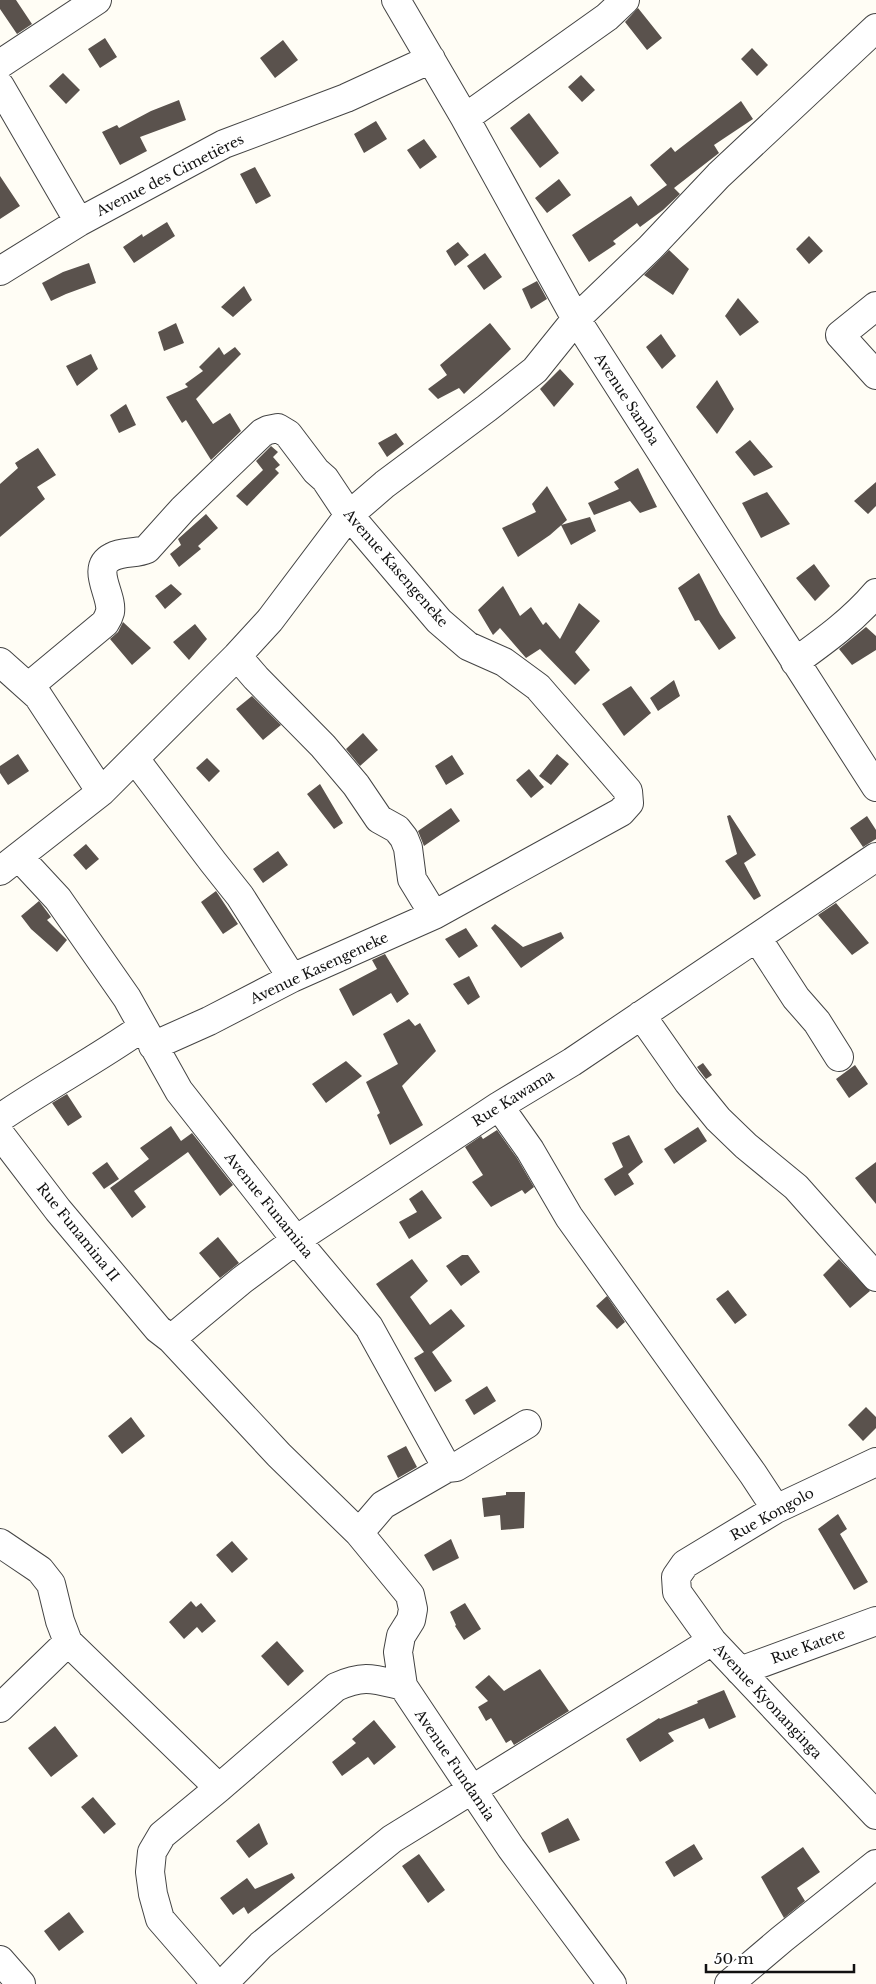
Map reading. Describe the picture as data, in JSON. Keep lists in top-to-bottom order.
{
  "streets": {
    "street": [
      "Avenue des Cimetières",
      "Avenue Samba",
      "Avenue Kasengeneke",
      "Rue Kawama",
      "Avenue Funamina",
      "Rue Funamina II",
      "Rue Kongolo",
      "Rue Katete",
      "Avenue Kyonanginga",
      "Avenue Fundamia"
    ]
  },
  "crossings": [
    ["Avenue des Cimetières", "Avenue Samba"],
    ["Avenue Kasengeneke", "Avenue Funamina"],
    ["Rue Kawama", "Avenue Funamina"],
    ["Rue Kawama", "Rue Funamina II"],
    ["Rue Funamina II", "Avenue Fundamia"],
    ["Rue Kongolo", "Avenue Kyonanginga"],
    ["Rue Katete", "Avenue Kyonanginga"]
  ],
  "scale_bar": "50 m"
}
